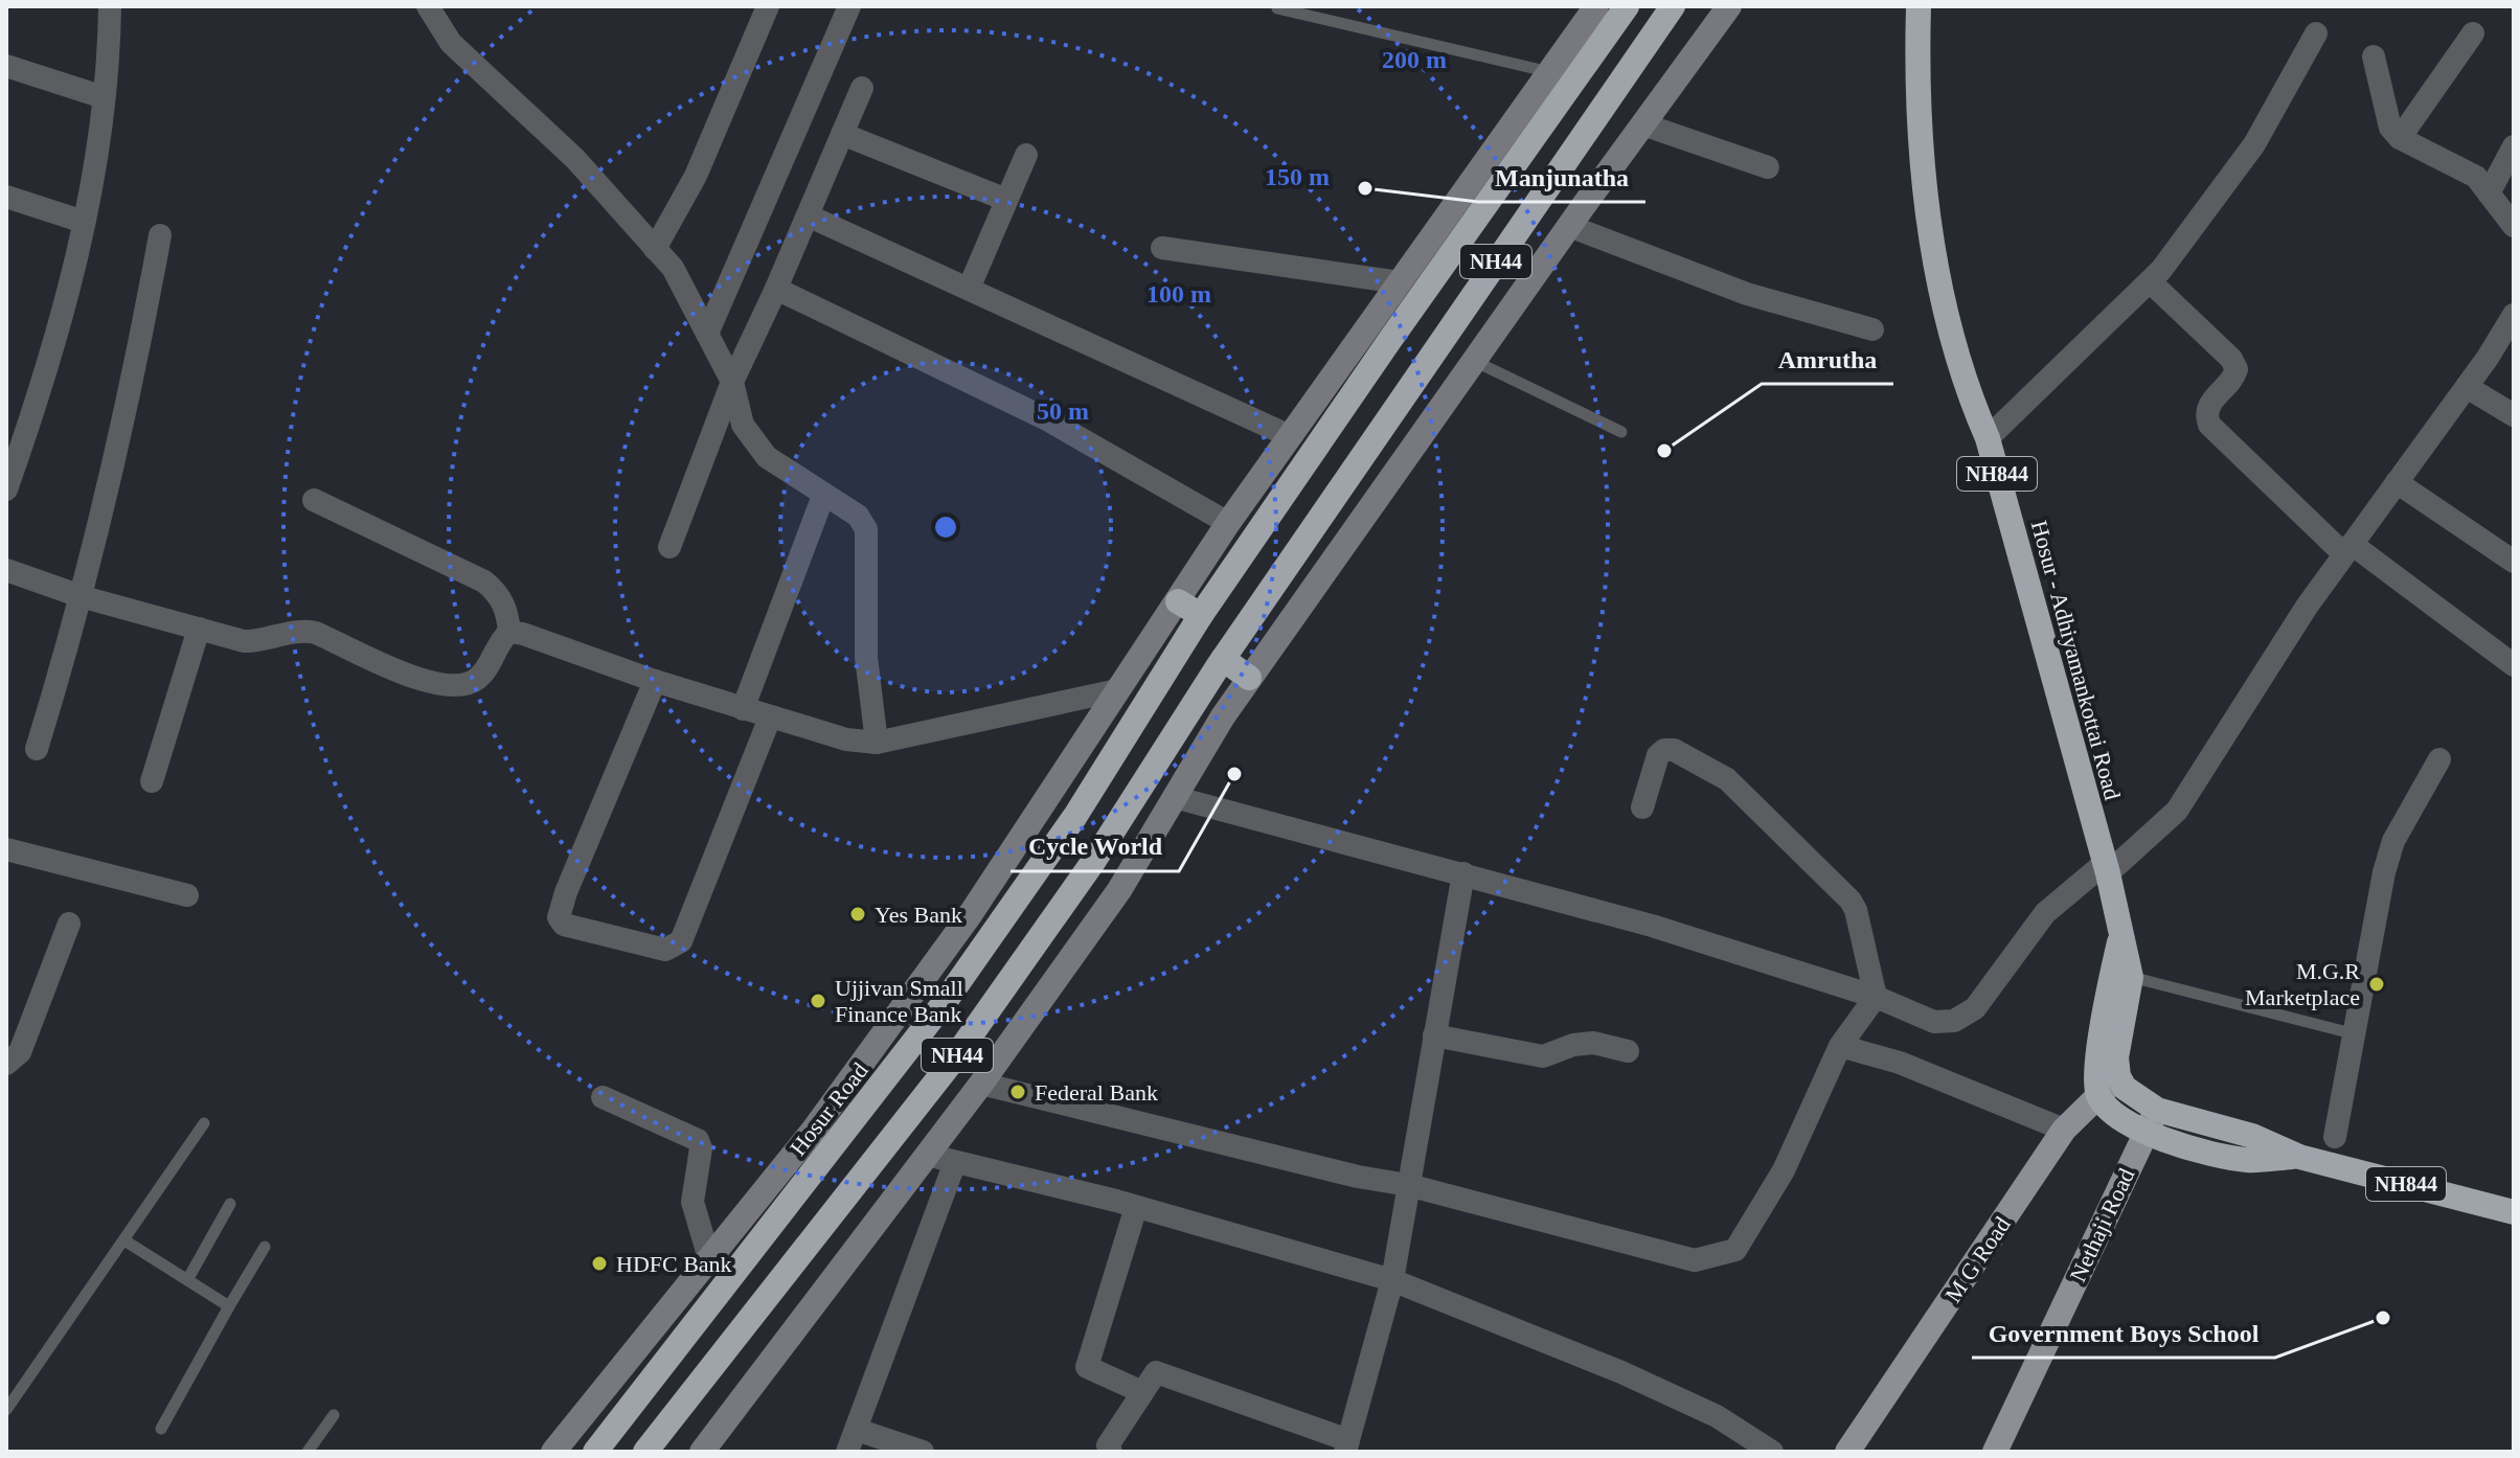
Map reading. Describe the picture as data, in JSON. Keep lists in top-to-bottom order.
{
  "streets": {
    "highway": [
      "NH44",
      "NH844",
      "Hosur - Adhiyamankottai Road",
      "Hosur Road"
    ],
    "main road": ["Nethaji Road", "M G Road"]
  },
  "crossings": [
    ["NH44", "Hosur Road"],
    ["NH844", "Hosur - Adhiyamankottai Road"],
    ["NH844", "Nethaji Road"],
    ["NH844", "M G Road"],
    ["Hosur - Adhiyamankottai Road", "M G Road"]
  ],
  "places": [
    "Manjunatha",
    "Amrutha",
    "Cycle World",
    "Yes Bank",
    "M.G.R Marketplace",
    "Ujjivan Small Finance Bank",
    "Federal Bank",
    "HDFC Bank",
    "Government Boys School"
  ],
  "rings": [
    "200 m",
    "150 m",
    "100 m",
    "50 m"
  ]
}
